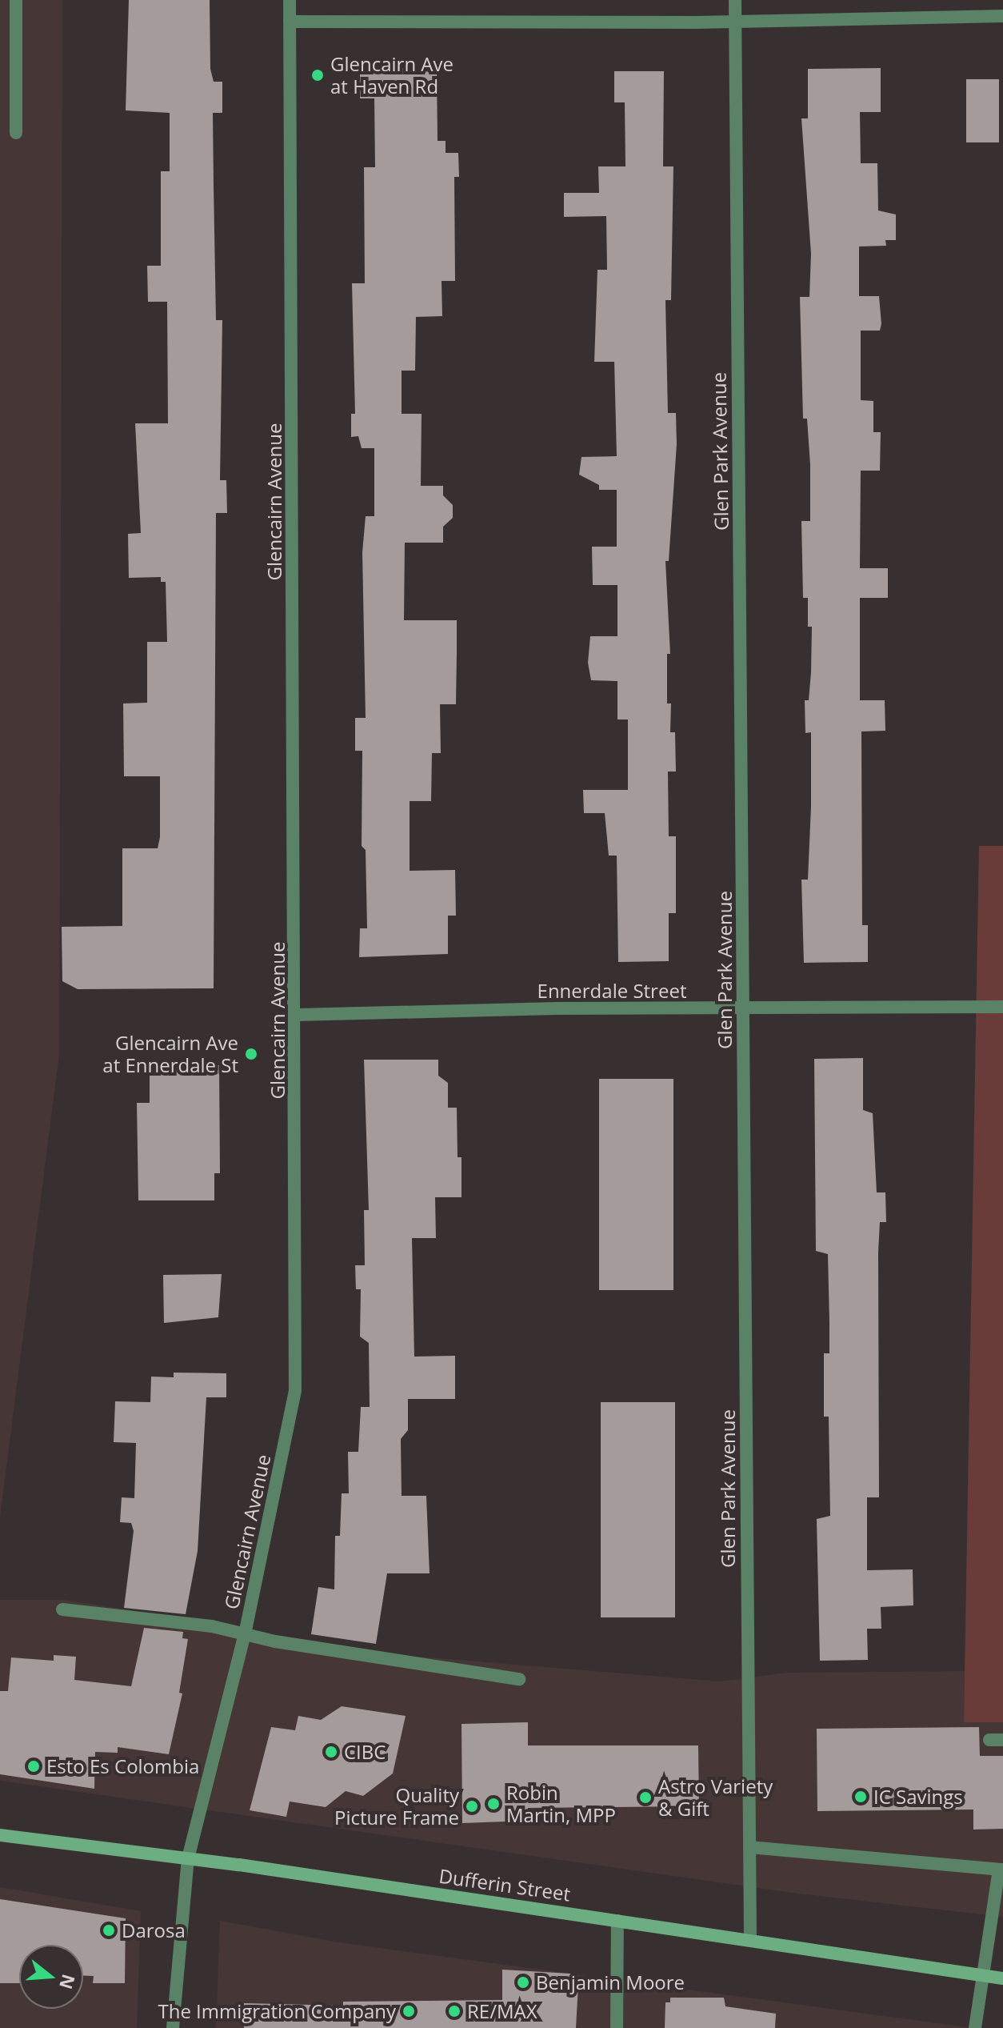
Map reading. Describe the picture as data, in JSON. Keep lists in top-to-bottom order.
{
  "streets": {
    "main road": ["Dufferin Street"],
    "street": ["Glen Park Avenue", "Glencairn Avenue", "Ennerdale Street"]
  },
  "crossings": [
    ["Glen Park Avenue", "Ennerdale Street"],
    ["Glen Park Avenue", "Dufferin Street"],
    ["Glencairn Avenue", "Ennerdale Street"],
    ["Glencairn Avenue", "Dufferin Street"]
  ],
  "places": [
    "Glencairn Ave at Haven Rd",
    "Glencairn Ave at Ennerdale St",
    "CIBC",
    "Esto Es Colombia",
    "IC Savings",
    "Astro Variety & Gift",
    "Robin Martin, MPP",
    "Quality Picture Frame",
    "Darosa",
    "Benjamin Moore",
    "The Immigration Company",
    "RE/MAX"
  ],
  "north": "right"
}
